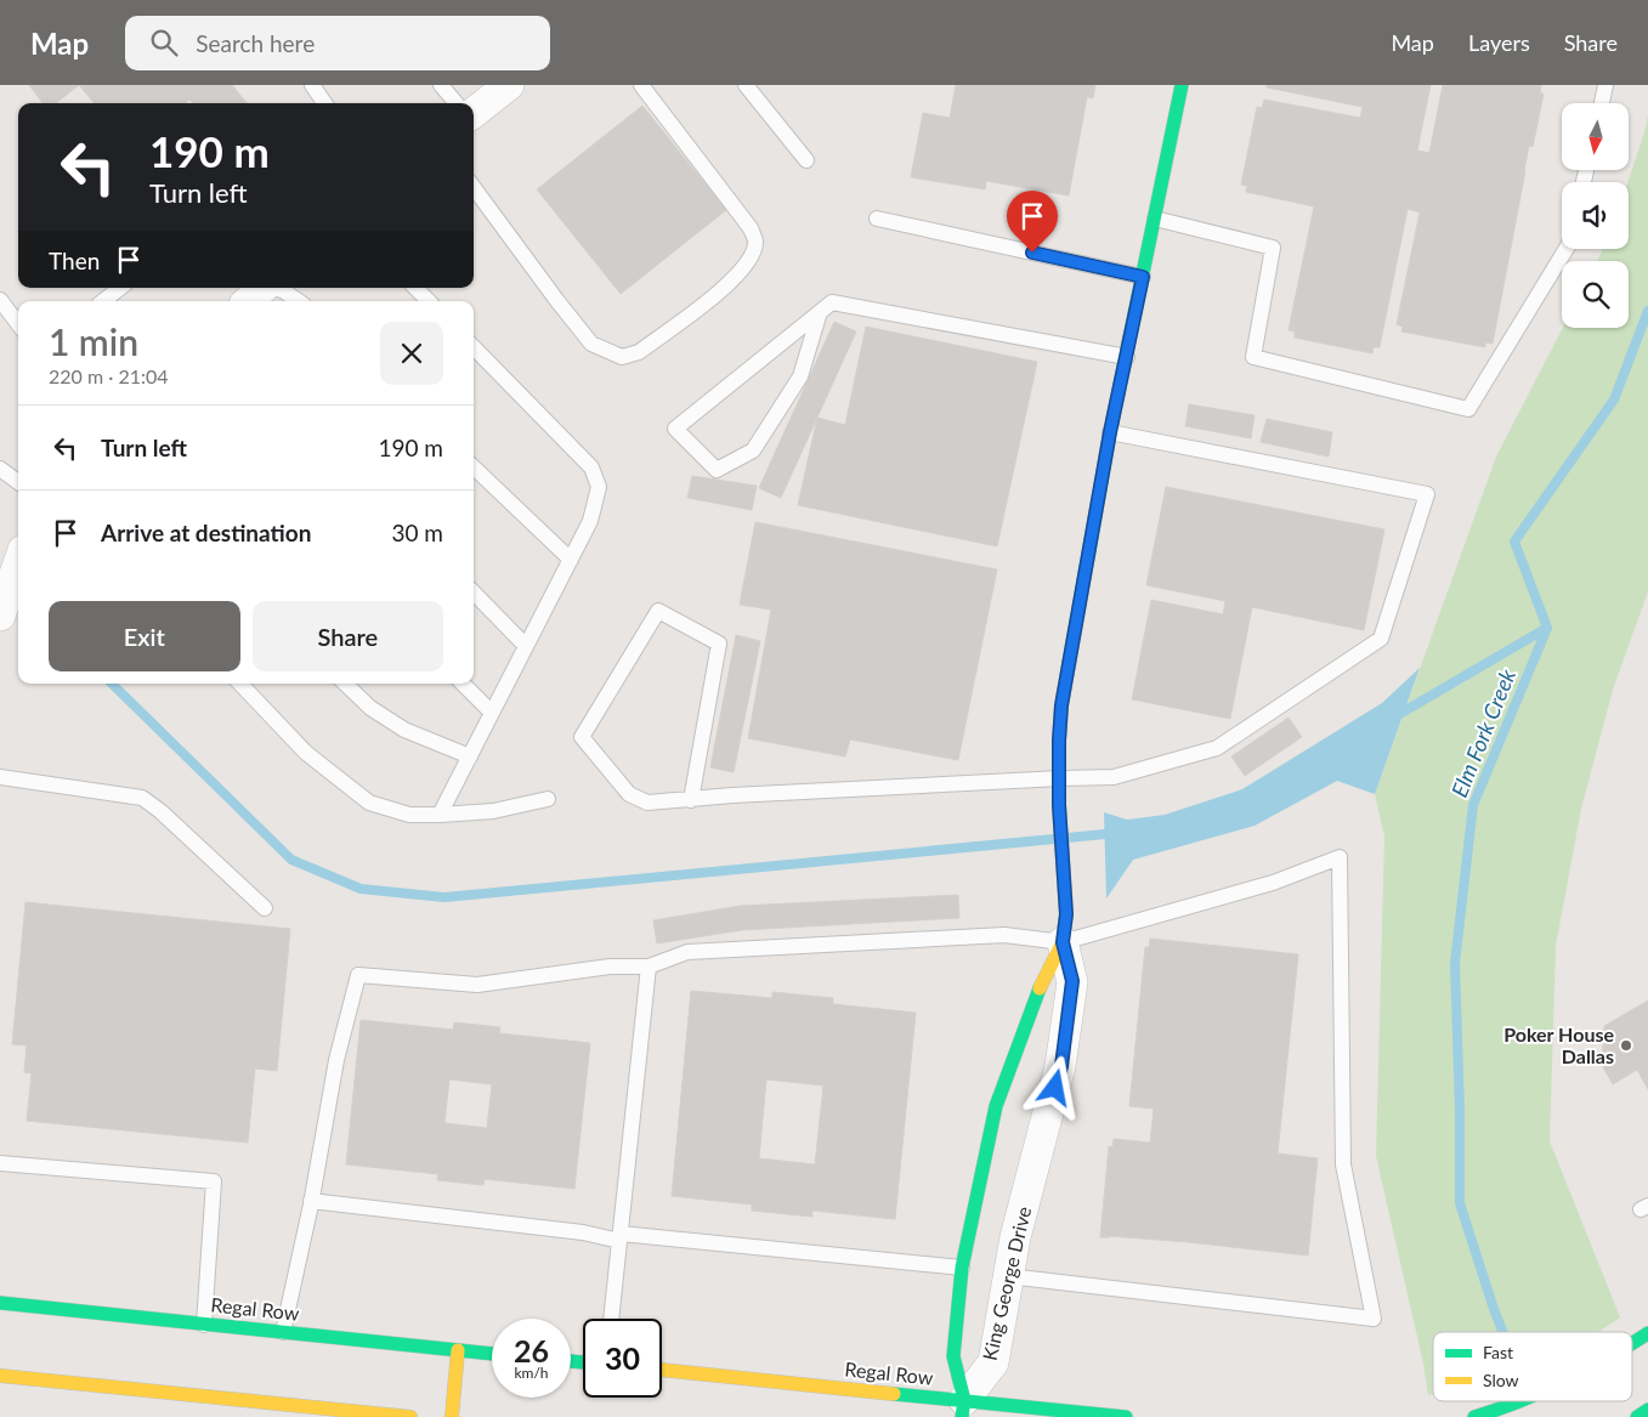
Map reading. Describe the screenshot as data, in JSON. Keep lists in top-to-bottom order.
{
  "streets": {
    "main road": ["King George Drive", "Regal Row"]
  },
  "crossings": [
    ["King George Drive", "Regal Row"]
  ],
  "water": ["Elm Fork Creek"],
  "places": ["Poker House Dallas"],
  "legend": ["Fast", "Slow"],
  "north": "bottom",
  "page": {
    "header": "Map",
    "search": "Search here",
    "nav": ["Map", "Layers", "Share"],
    "turn": ["190 m", "Turn left"],
    "then": "Then",
    "heading": ["1 min", "220 m · 21:04"],
    "list": [
      {
        "name": "Turn left",
        "value": "190 m"
      },
      {
        "name": "Arrive at destination",
        "value": "30 m"
      }
    ],
    "buttons": ["Exit", "Share"],
    "speed": "26 km/h",
    "limit": "30"
  }
}
